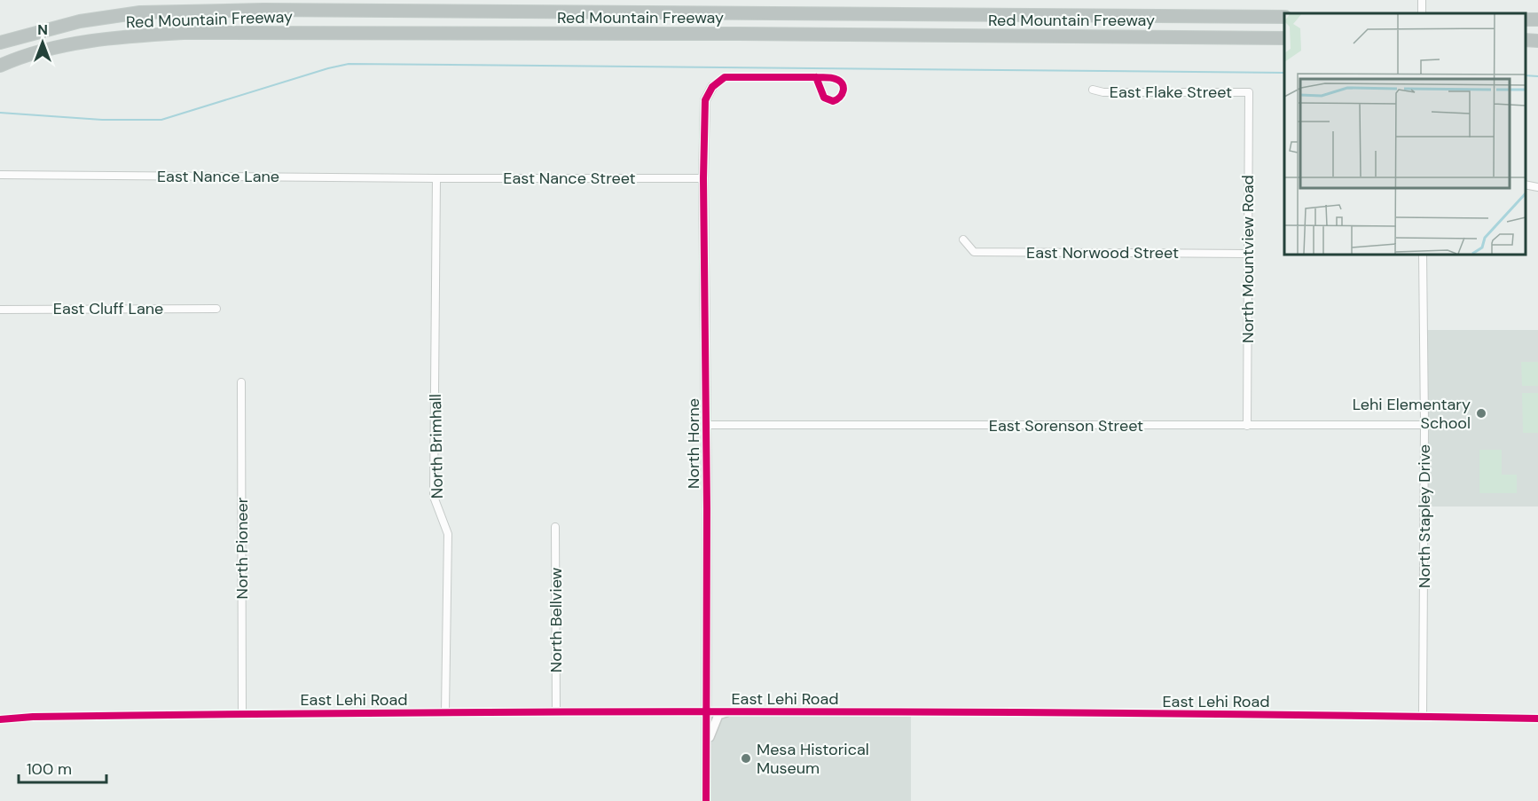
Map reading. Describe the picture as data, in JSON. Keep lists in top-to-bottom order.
{
  "streets": {
    "highway": ["Red Mountain Freeway"],
    "street": [
      "East Flake Street",
      "East Nance Lane",
      "East Nance Street",
      "East Norwood Street",
      "North Mountview Road",
      "East Cluff Lane",
      "East Sorenson Street",
      "North Horne",
      "North Brimhall",
      "North Stapley Drive",
      "North Pioneer",
      "North Bellview",
      "East Lehi Road"
    ]
  },
  "crossings": [
    ["East Flake Street", "North Mountview Road"],
    ["East Nance Lane", "East Nance Street"],
    ["East Nance Lane", "North Brimhall"],
    ["East Nance Street", "North Horne"],
    ["East Nance Street", "North Brimhall"],
    ["East Norwood Street", "North Mountview Road"],
    ["North Mountview Road", "East Sorenson Street"],
    ["East Sorenson Street", "North Horne"],
    ["East Sorenson Street", "North Stapley Drive"],
    ["North Horne", "East Lehi Road"],
    ["North Brimhall", "East Lehi Road"],
    ["North Stapley Drive", "East Lehi Road"],
    ["North Pioneer", "East Lehi Road"],
    ["North Bellview", "East Lehi Road"]
  ],
  "places": ["Lehi Elementary School", "Mesa Historical Museum"],
  "scale_bar": "100 m",
  "north": "top"
}
